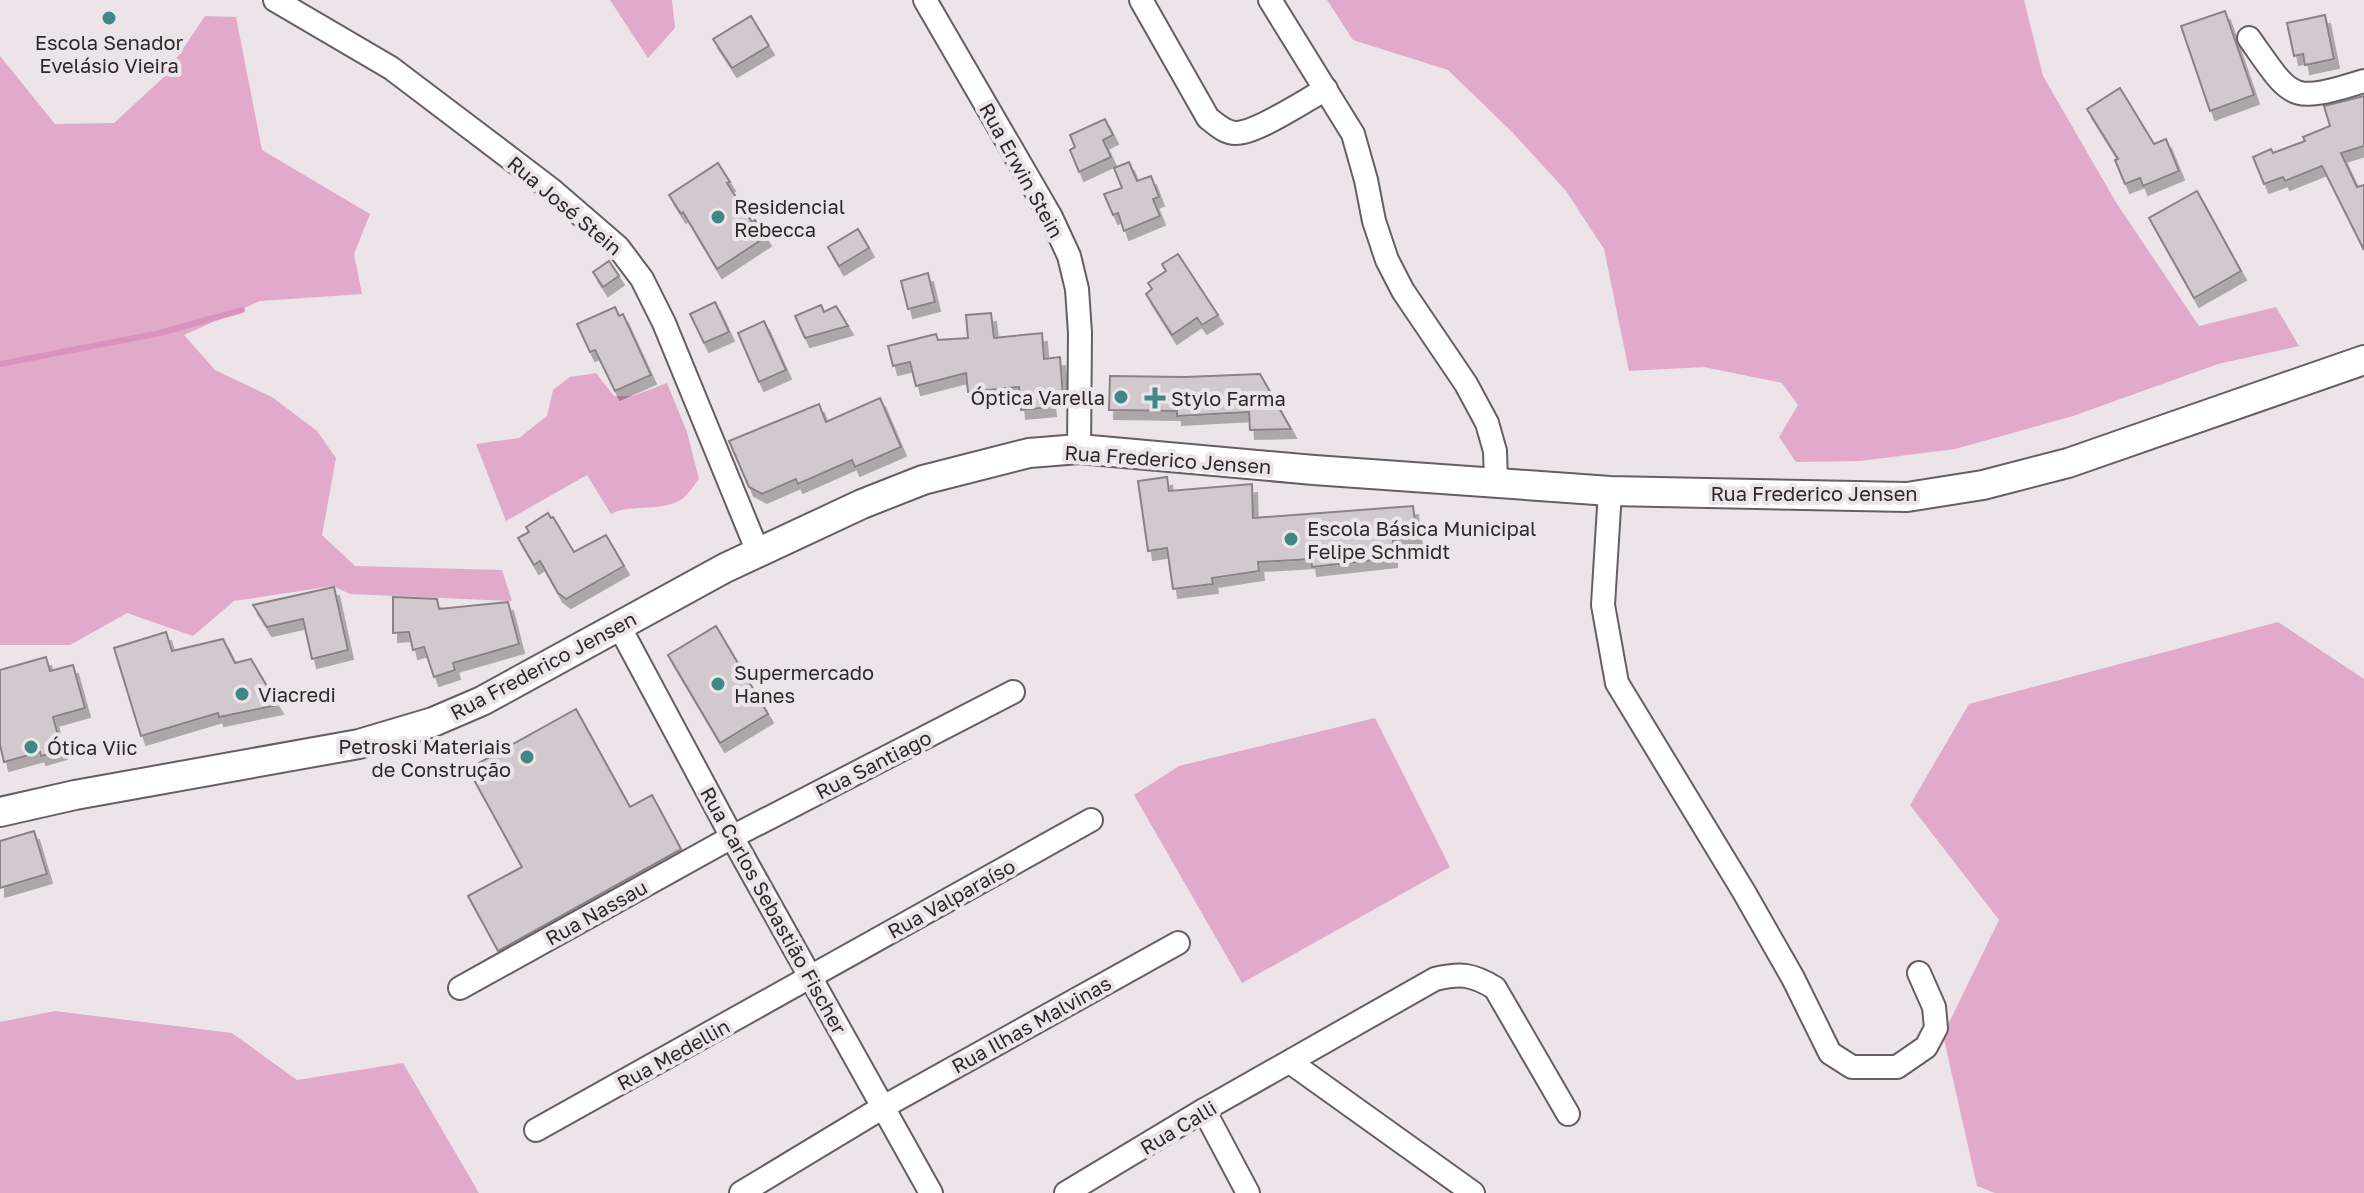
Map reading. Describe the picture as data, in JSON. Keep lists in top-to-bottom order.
{
  "streets": {
    "main road": ["Rua Frederico Jensen"],
    "street": [
      "Rua Erwin Stein",
      "Rua José Stein",
      "Rua Santiago",
      "Rua Valparaíso",
      "Rua Carlos Sebastião Fischer",
      "Rua Nassau",
      "Rua Ilhas Malvinas",
      "Rua Medellin",
      "Rua Calli"
    ]
  },
  "crossings": [
    ["Rua Erwin Stein", "Rua Frederico Jensen"],
    ["Rua José Stein", "Rua Frederico Jensen"],
    ["Rua Frederico Jensen", "Rua Carlos Sebastião Fischer"],
    ["Rua Santiago", "Rua Carlos Sebastião Fischer"],
    ["Rua Santiago", "Rua Nassau"],
    ["Rua Valparaíso", "Rua Carlos Sebastião Fischer"],
    ["Rua Valparaíso", "Rua Medellin"],
    ["Rua Carlos Sebastião Fischer", "Rua Nassau"],
    ["Rua Carlos Sebastião Fischer", "Rua Ilhas Malvinas"],
    ["Rua Carlos Sebastião Fischer", "Rua Medellin"]
  ],
  "places": {
    "other": [
      "Escola Senador Evelásio Vieira",
      "Residencial Rebecca",
      "Óptica Varella",
      "Escola Básica Municipal Felipe Schmidt",
      "Supermercado Hanes",
      "Viacredi",
      "Ótica Viic",
      "Petroski Materiais de Construção"
    ],
    "health": ["Stylo Farma"]
  }
}
